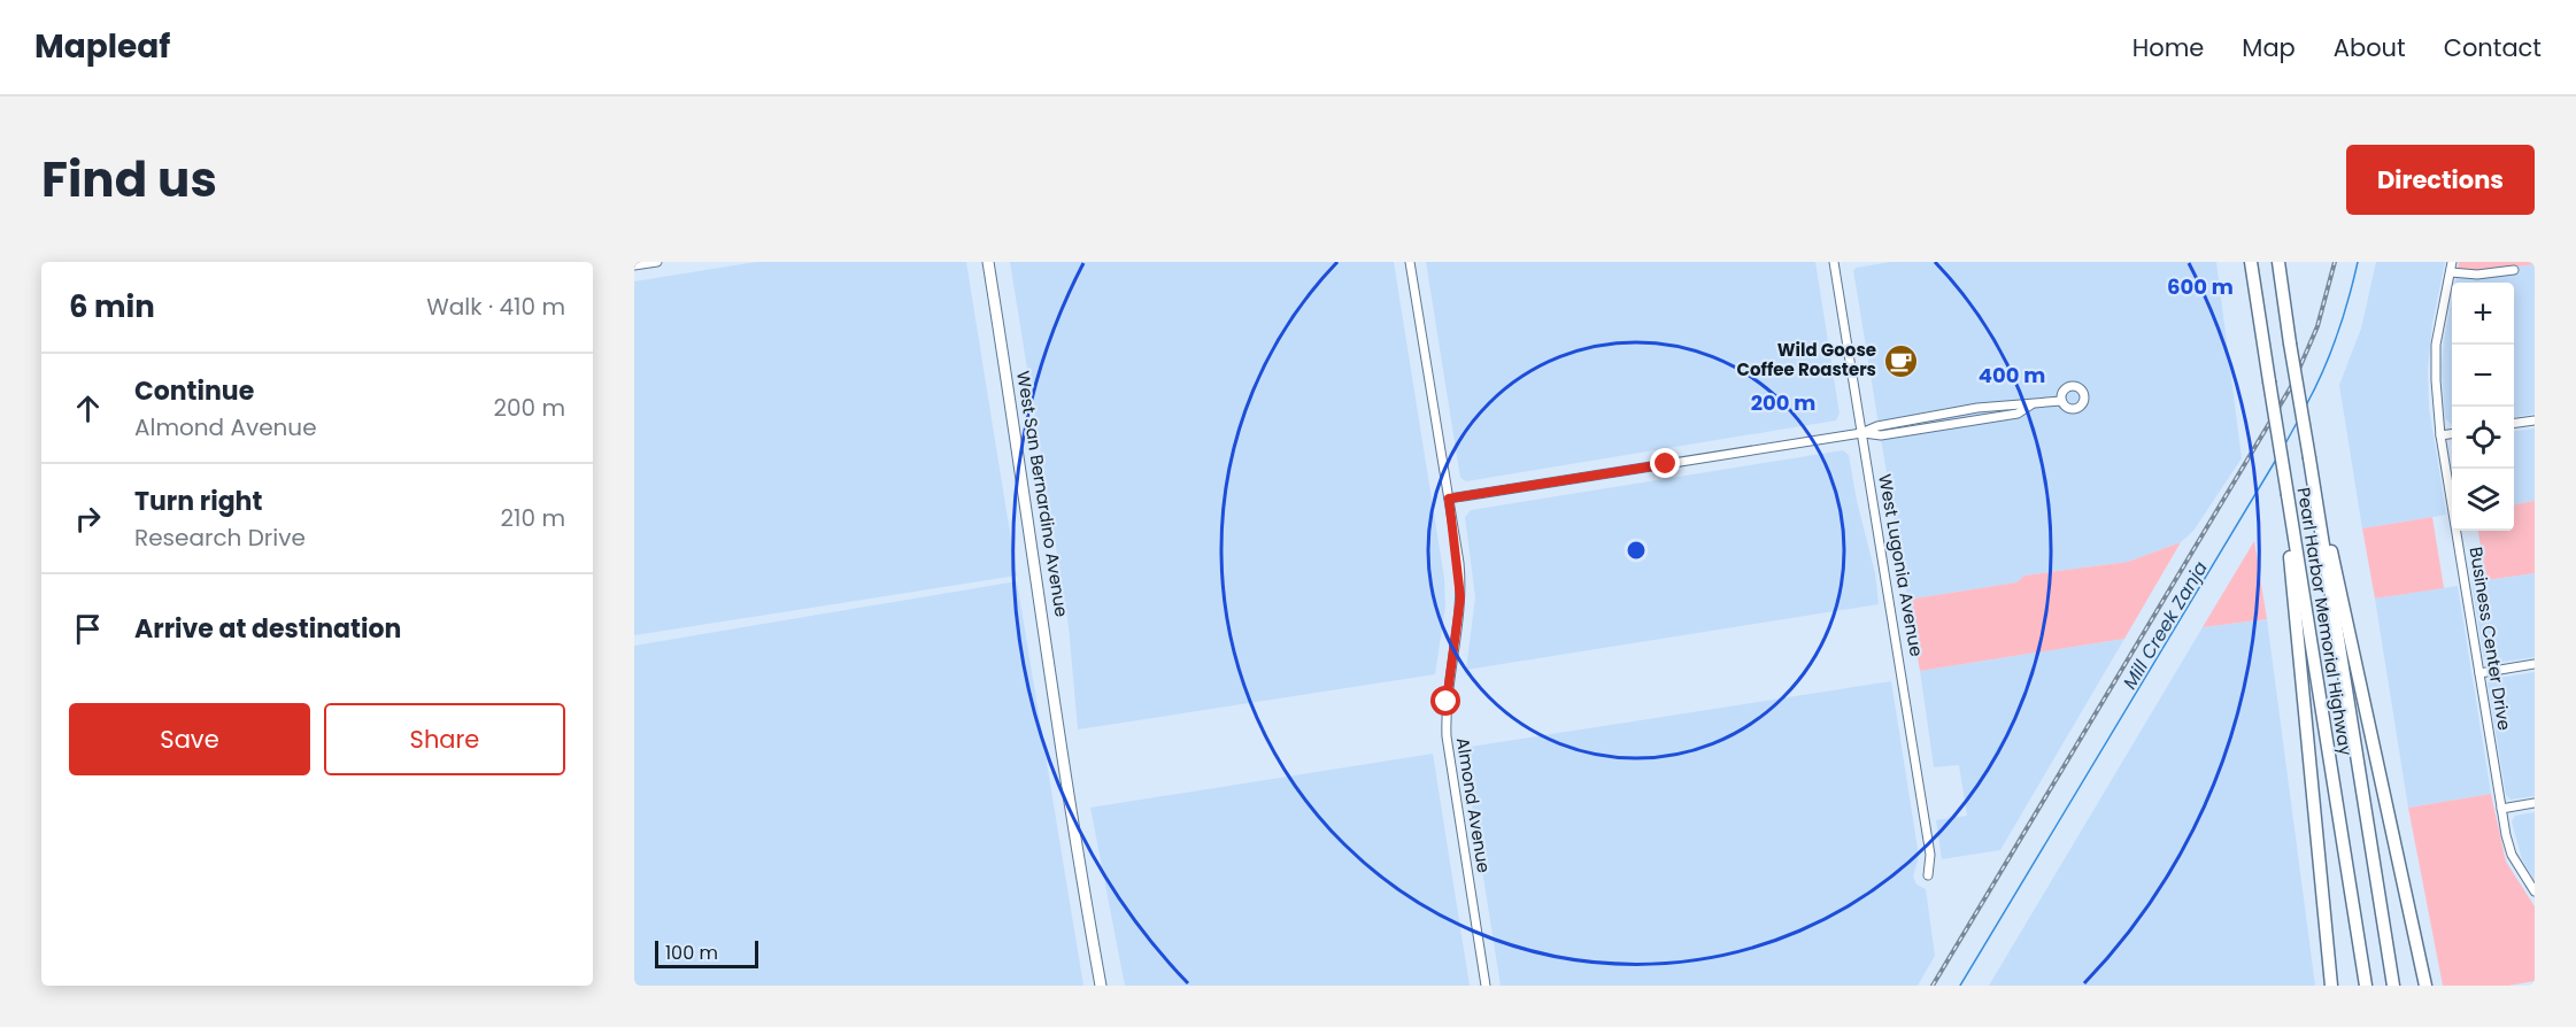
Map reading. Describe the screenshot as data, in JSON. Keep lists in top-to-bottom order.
{
  "streets": {
    "highway": ["Pearl Harbor Memorial Highway"],
    "main road": ["West San Bernardino Avenue"],
    "street": ["West Lugonia Avenue", "Business Center Drive", "Almond Avenue"]
  },
  "water": ["Mill Creek Zanja"],
  "places": {
    "cafe": ["Wild Goose Coffee Roasters"]
  },
  "scale_bar": "100 m",
  "page": {
    "header": "Mapleaf",
    "nav": [
      "Home",
      "Map",
      "About",
      "Contact"
    ],
    "title": "Find us",
    "buttons": [
      "Directions",
      ["Save", "Share"]
    ],
    "heading": ["6 min", "Walk · 410 m"],
    "map_buttons": ["+", "−"],
    "list": [
      ["Continue", "Almond Avenue", "200 m"],
      ["Turn right", "Research Drive", "210 m"],
      "Arrive at destination"
    ],
    "scale": "100 m"
  },
  "rings": ["600 m", "400 m", "200 m"]
}
